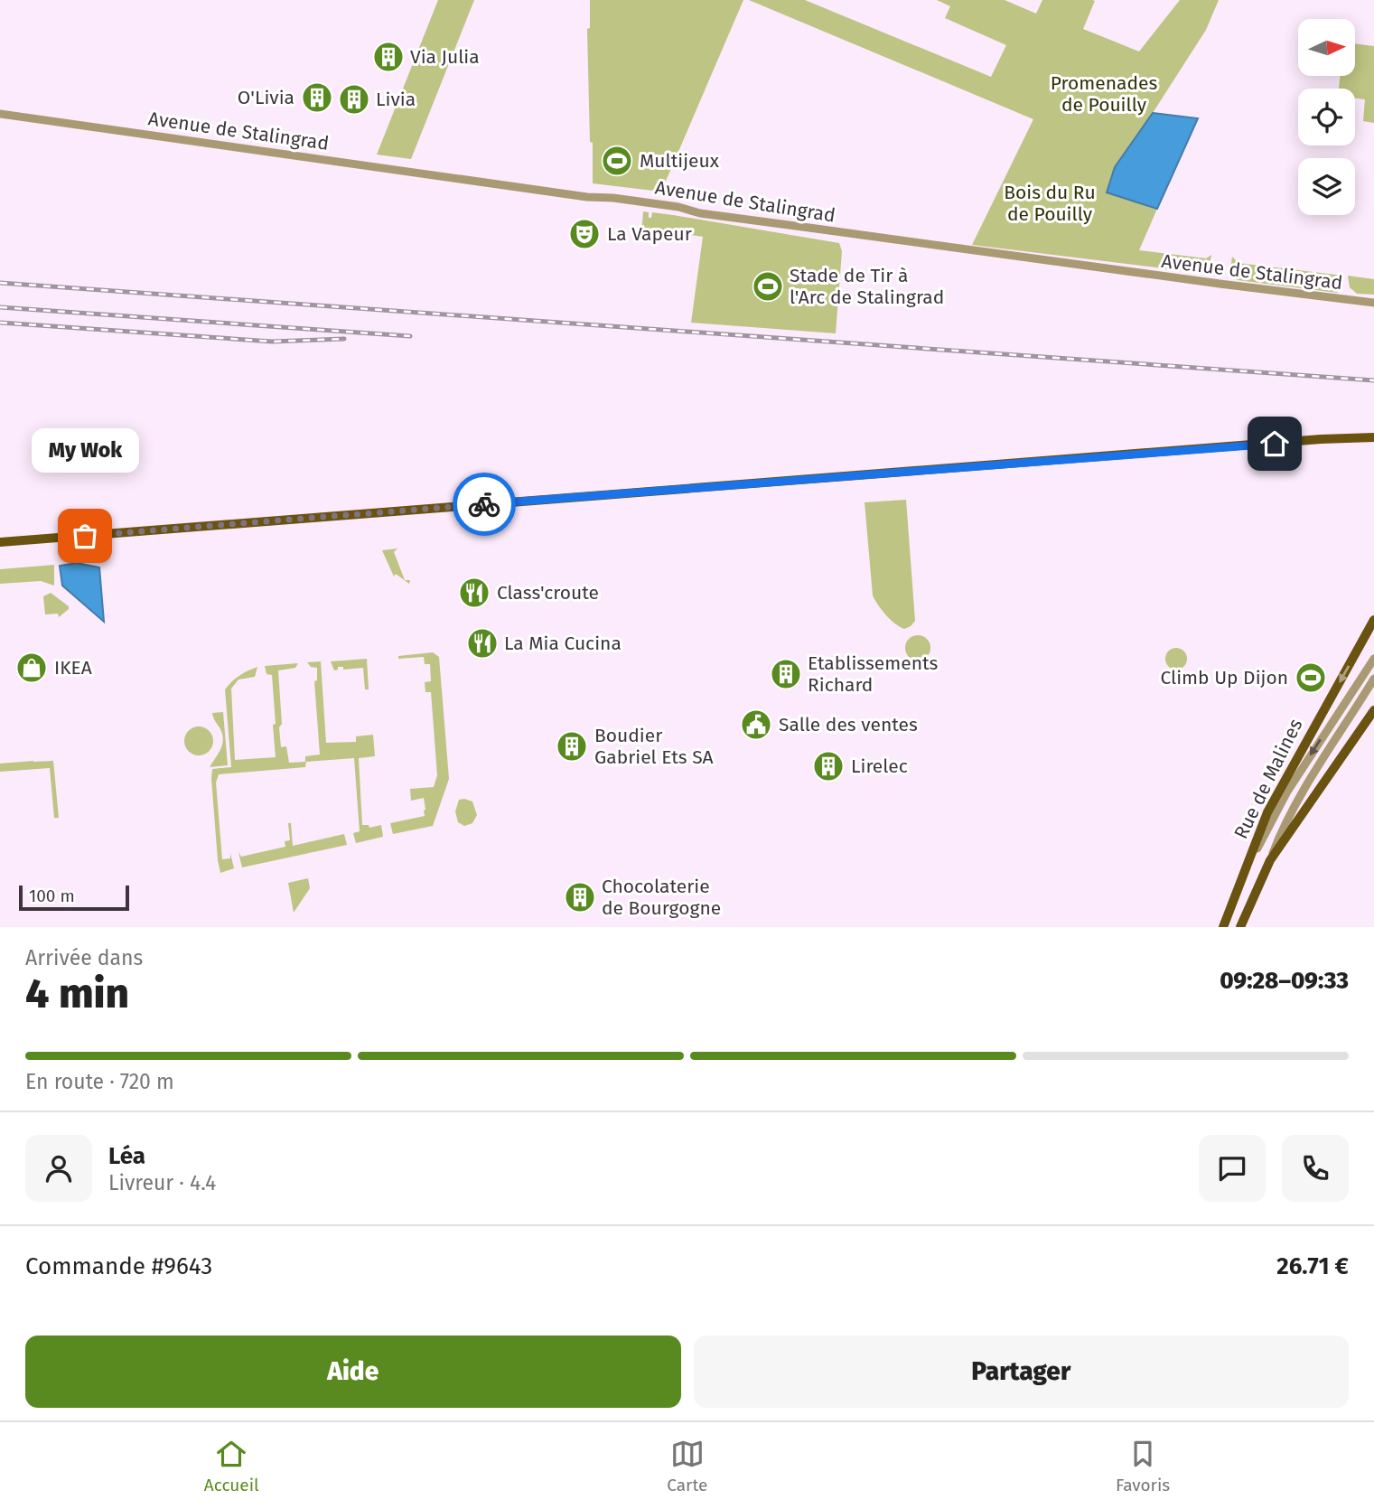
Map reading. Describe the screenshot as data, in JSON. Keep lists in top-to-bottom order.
{
  "streets": {
    "main road": ["Rue de Malines"],
    "street": ["Avenue de Stalingrad"]
  },
  "parks": ["Promenades de Pouilly", "Bois du Ru de Pouilly"],
  "places": {
    "building": [
      "Via Julia",
      "O'Livia",
      "Livia",
      "Etablissements Richard",
      "Boudier Gabriel Ets SA",
      "Lirelec",
      "Chocolaterie de Bourgogne"
    ],
    "sports": ["Multijeux", "Stade de Tir à l'Arc de Stalingrad", "Climb Up Dijon"],
    "theatre": ["La Vapeur"],
    "other": ["My Wok"],
    "restaurant": ["Class'croute", "La Mia Cucina"],
    "shop": ["IKEA"],
    "public building": ["Salle des ventes"]
  },
  "scale_bar": "100 m",
  "north": "right",
  "page": {
    "bubble": "My Wok",
    "scale": "100 m",
    "heading": ["4 min", "Arrivée dans", "09:28–09:33"],
    "panel": [
      "Léa",
      "Livreur · 4.4",
      "Commande #9643",
      "26.71 €"
    ],
    "bar": "En route · 720 m",
    "buttons": ["Aide", "Partager"],
    "tabs": ["Accueil", "Carte", "Favoris"]
  }
}
